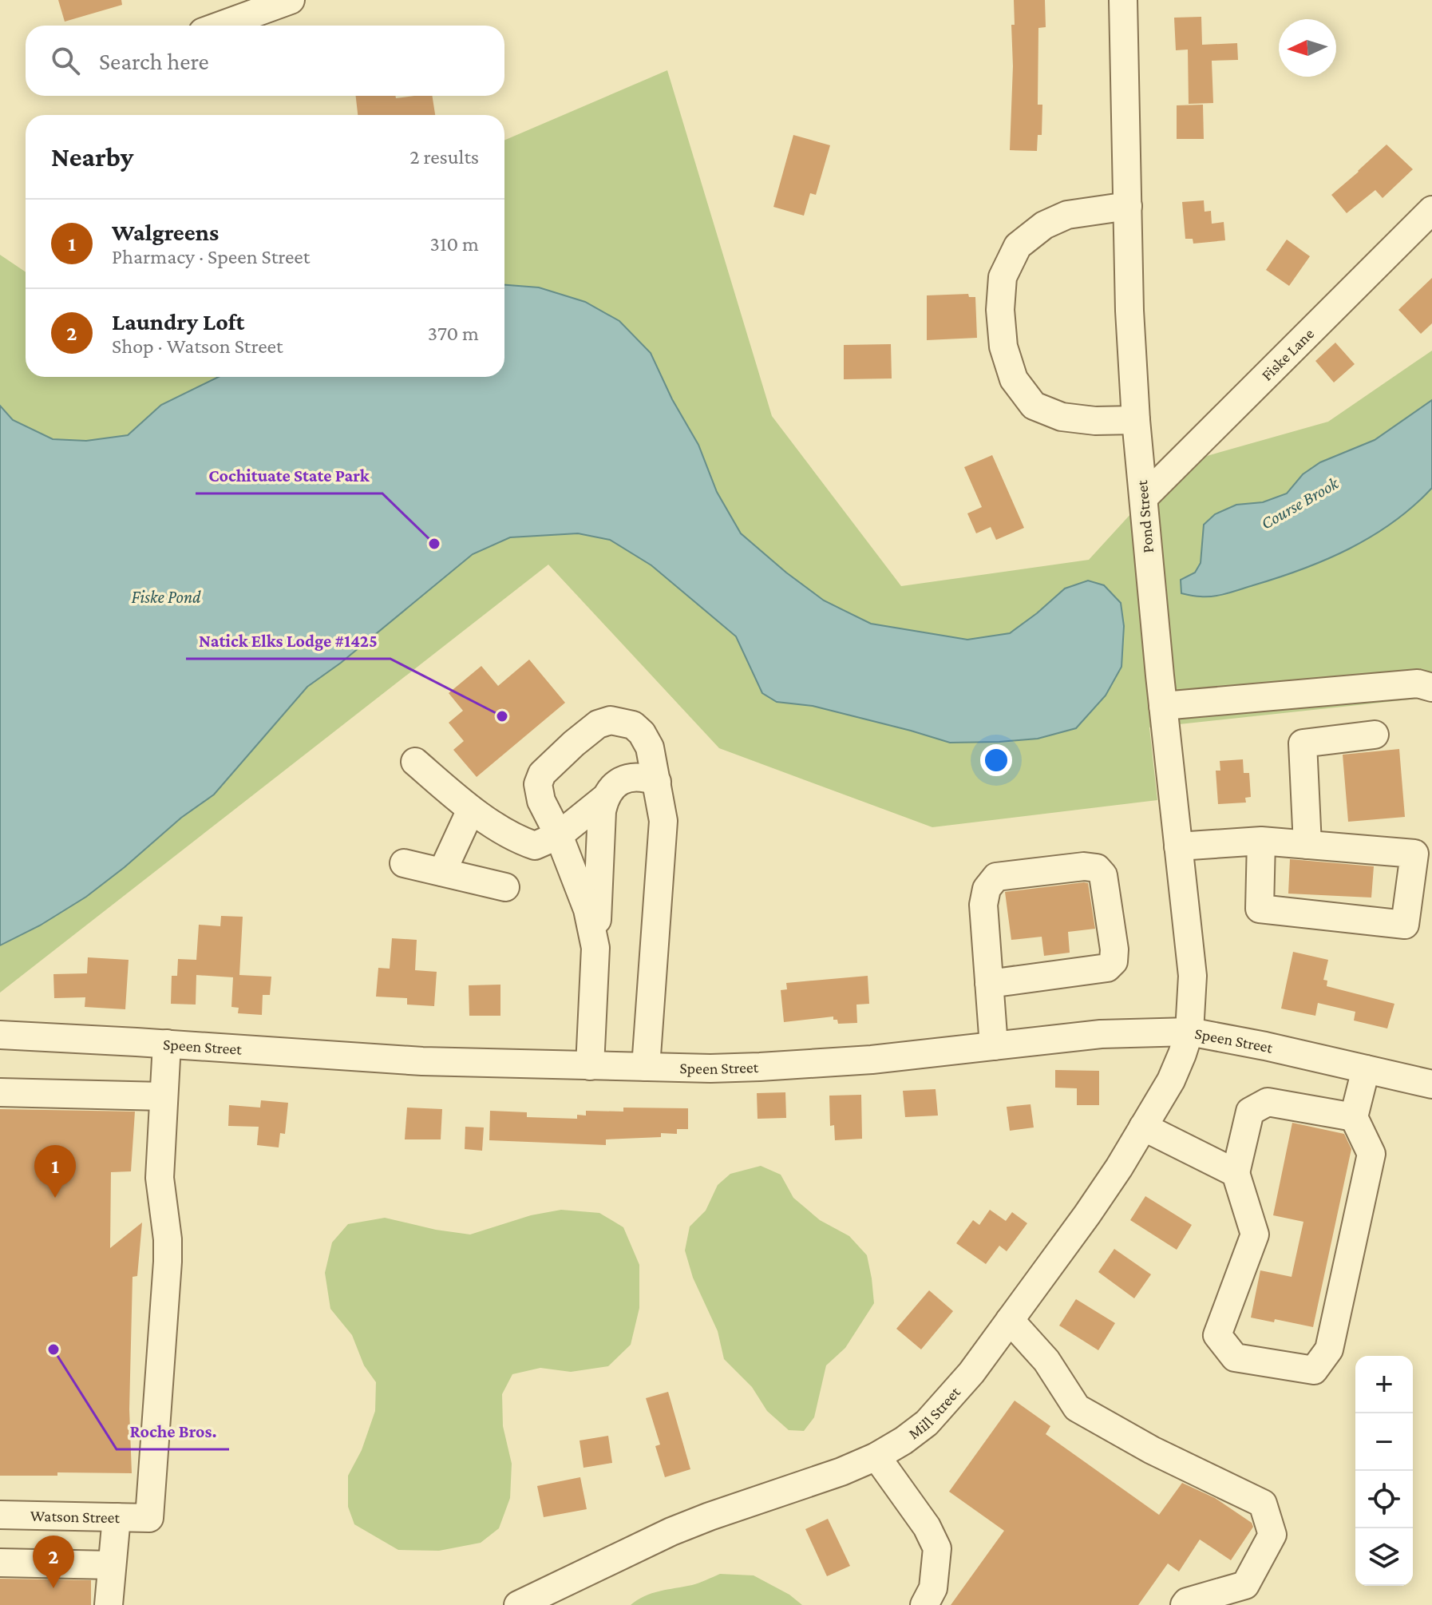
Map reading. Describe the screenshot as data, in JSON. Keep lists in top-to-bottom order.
{
  "streets": {
    "street": [
      "Fiske Lane",
      "Pond Street",
      "Speen Street",
      "Mill Street",
      "Watson Street"
    ]
  },
  "crossings": [
    ["Fiske Lane", "Pond Street"],
    ["Pond Street", "Speen Street"],
    ["Pond Street", "Mill Street"],
    ["Speen Street", "Mill Street"]
  ],
  "water": ["Course Brook", "Fiske Pond"],
  "places": ["Cochituate State Park", "Natick Elks Lodge #1425", "Roche Bros."],
  "north": "left",
  "page": {
    "search": "Search here",
    "heading": ["Nearby", "2 results"],
    "list": [
      {
        "mark": "1",
        "name": "Walgreens",
        "note": "Pharmacy · Speen Street",
        "value": "310 m"
      },
      {
        "mark": "2",
        "name": "Laundry Loft",
        "note": "Shop · Watson Street",
        "value": "370 m"
      }
    ],
    "pins": ["1", "2"],
    "map_buttons": ["+", "−"]
  }
}
